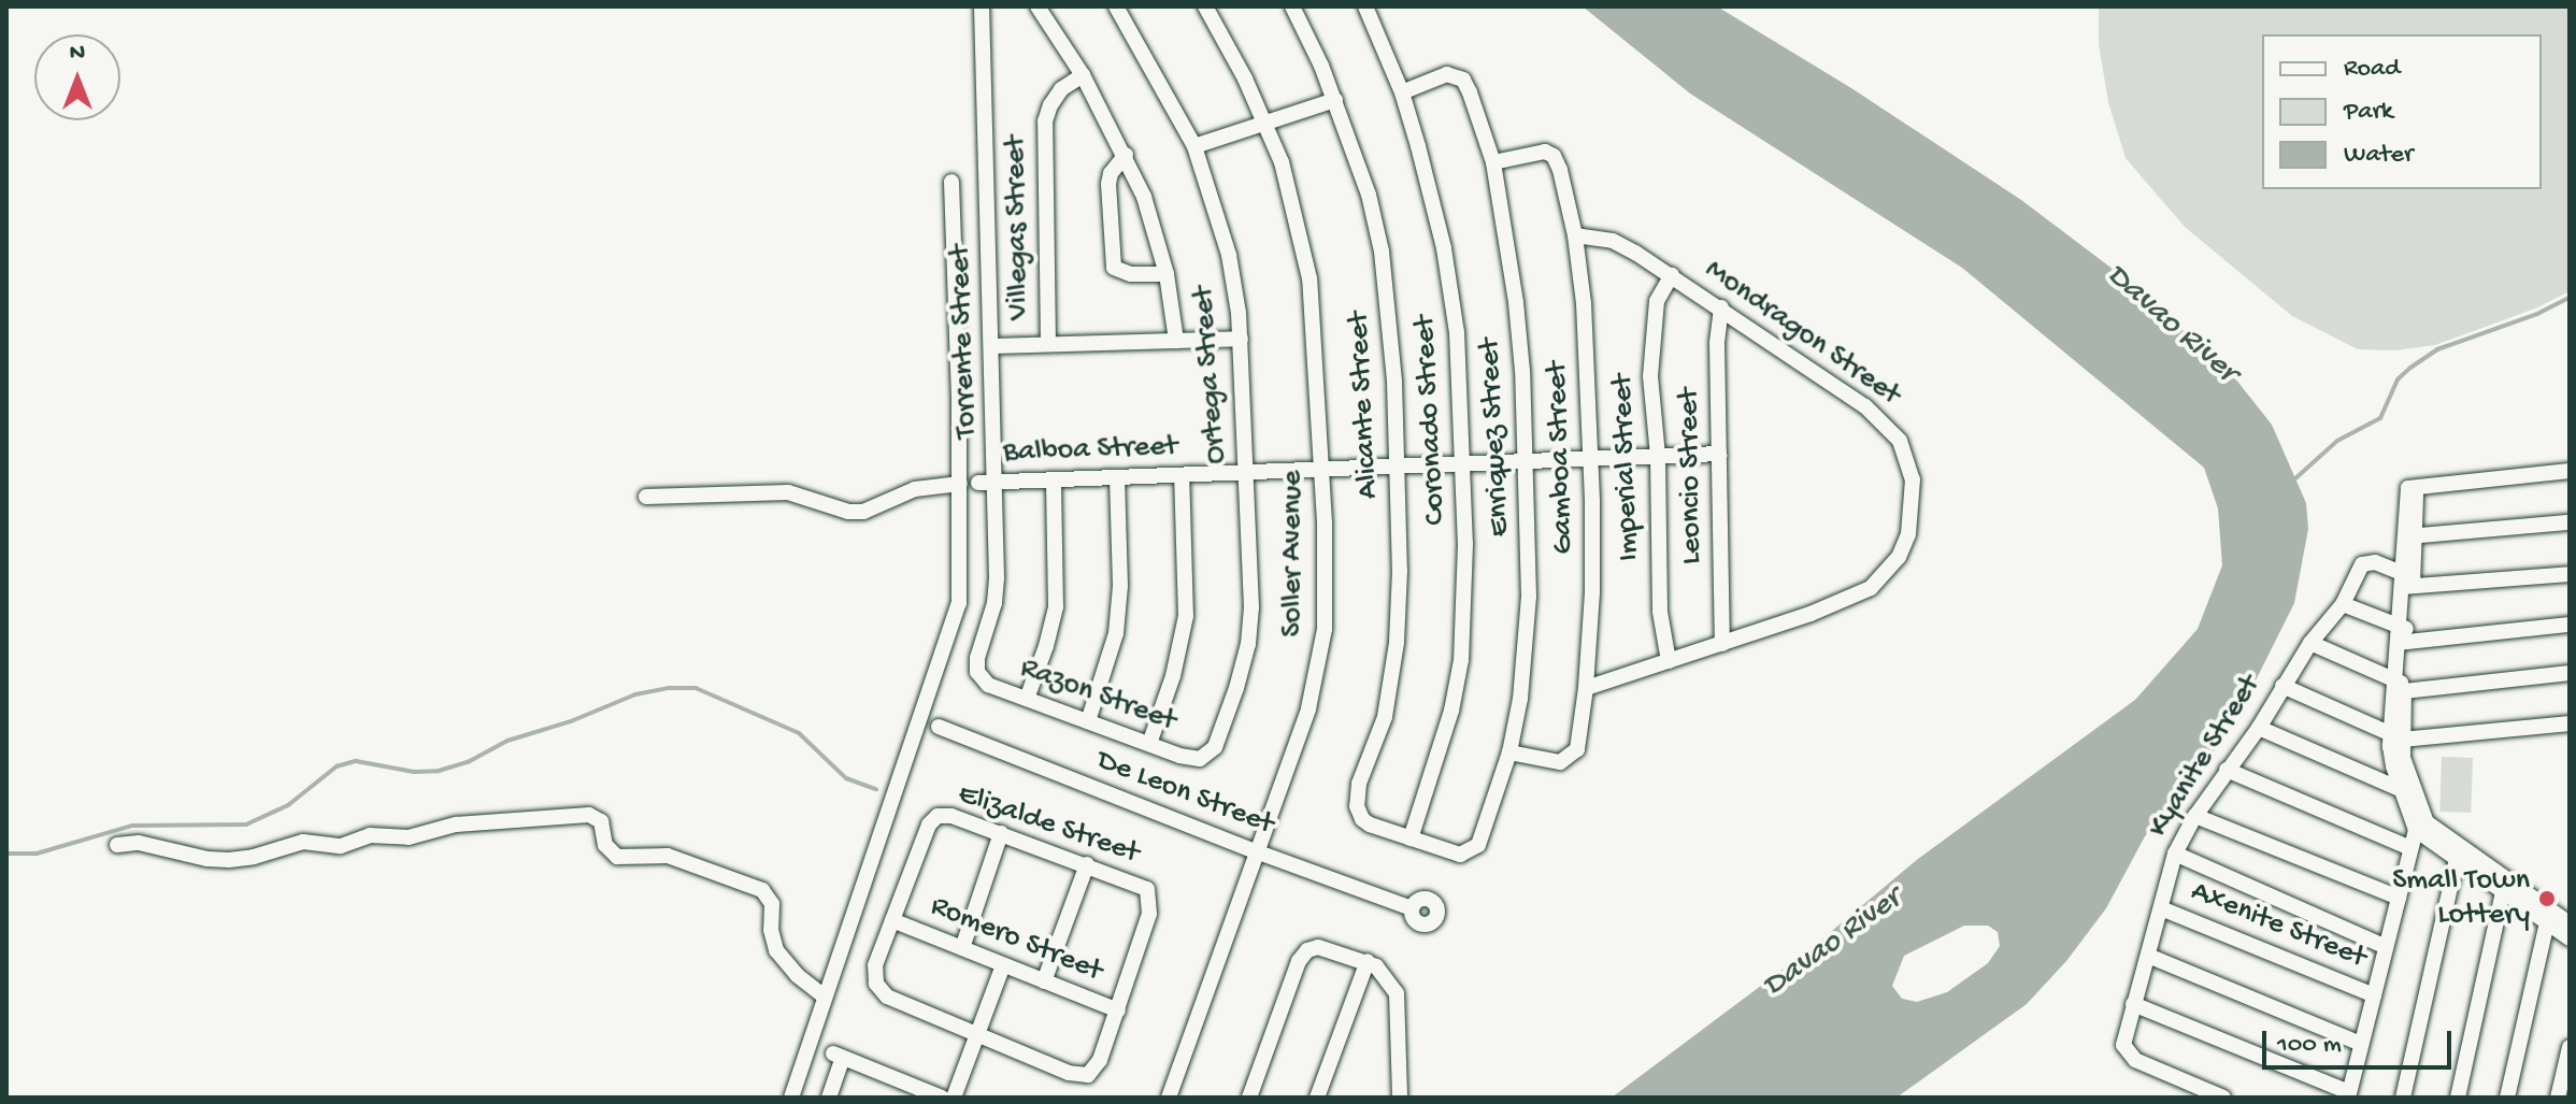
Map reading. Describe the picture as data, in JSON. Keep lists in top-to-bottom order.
{
  "streets": {
    "street": [
      "Villegas Street",
      "Mondragon Street",
      "Torrente Street",
      "Ortega Street",
      "Alicante Street",
      "Coronado Street",
      "Enriquez Street",
      "Balboa Street",
      "Gamboa Street",
      "Imperial Street",
      "Leoncio Street",
      "Soller Avenue",
      "Razon Street",
      "Kyanite Street",
      "De Leon Street",
      "Elizalde Street",
      "Axenite Street",
      "Romero Street"
    ]
  },
  "crossings": [
    ["Mondragon Street", "Gamboa Street"],
    ["Mondragon Street", "Imperial Street"],
    ["Mondragon Street", "Leoncio Street"],
    ["Torrente Street", "Balboa Street"],
    ["Torrente Street", "Razon Street"],
    ["Ortega Street", "Balboa Street"],
    ["Ortega Street", "Razon Street"],
    ["Alicante Street", "Coronado Street"],
    ["Alicante Street", "Enriquez Street"],
    ["Alicante Street", "Balboa Street"],
    ["Coronado Street", "Enriquez Street"],
    ["Coronado Street", "Balboa Street"],
    ["Enriquez Street", "Balboa Street"],
    ["Enriquez Street", "Gamboa Street"],
    ["Balboa Street", "Gamboa Street"],
    ["Balboa Street", "Imperial Street"],
    ["Balboa Street", "Leoncio Street"],
    ["Balboa Street", "Soller Avenue"],
    ["Soller Avenue", "De Leon Street"],
    ["Kyanite Street", "Axenite Street"],
    ["Elizalde Street", "Romero Street"]
  ],
  "water": ["Davao River"],
  "places": ["Small Town Lottery"],
  "legend": ["Road", "Park", "Water"],
  "scale_bar": "100 m",
  "north": "top"
}
